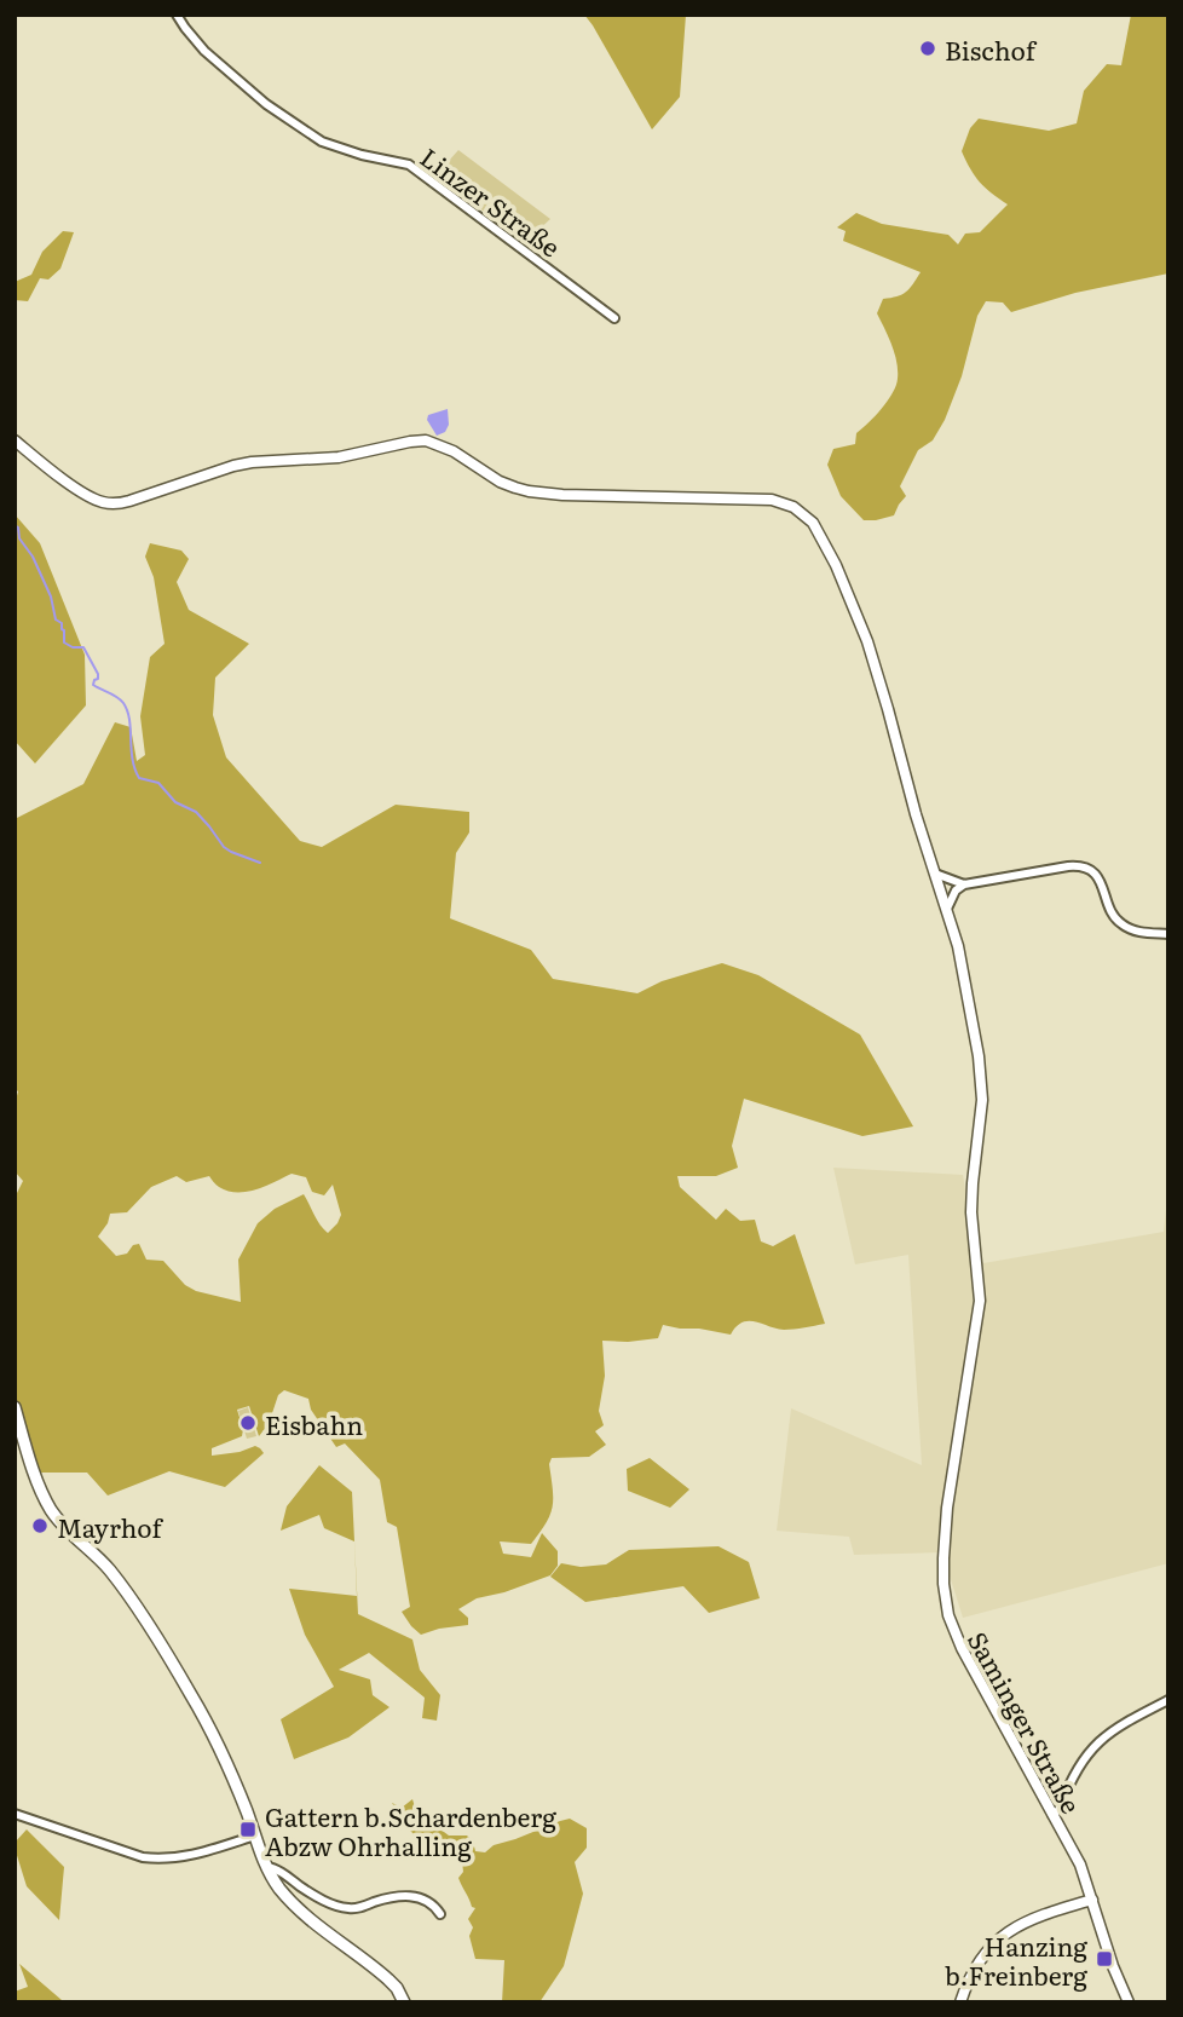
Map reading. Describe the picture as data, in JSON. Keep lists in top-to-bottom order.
{
  "streets": {
    "street": ["Linzer Straße", "Saminger Straße"]
  },
  "places": {
    "other": ["Bischof", "Eisbahn", "Mayrhof"],
    "transit": ["Gattern b.Schardenberg Abzw Ohrhalling", "Hanzing b.Freinberg"]
  }
}
